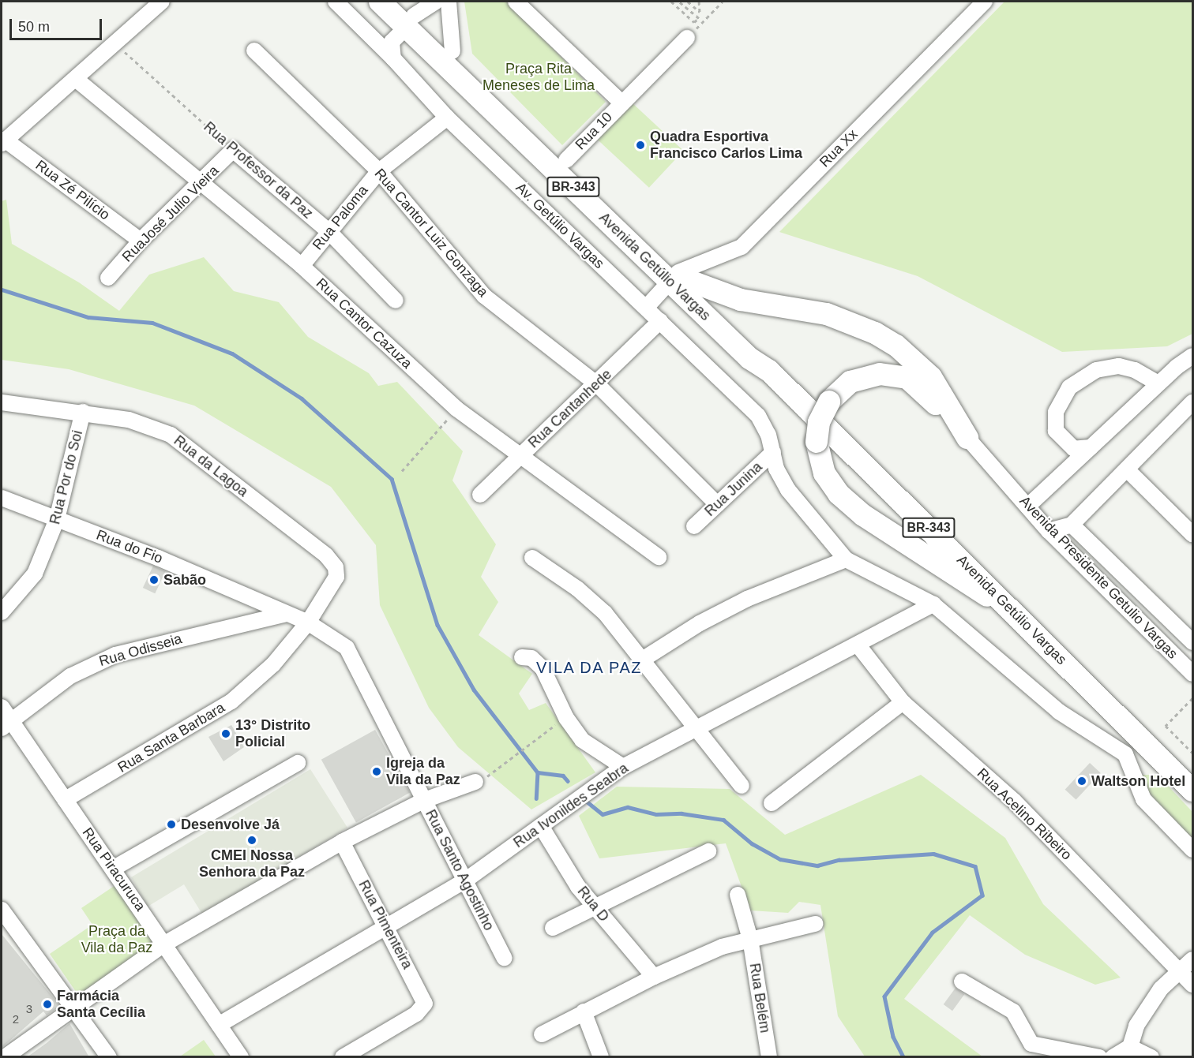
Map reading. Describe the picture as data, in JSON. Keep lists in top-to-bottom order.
{
  "streets": {
    "highway": ["BR-343", "Avenida Getúlio Vargas"],
    "street": [
      "Rua 10",
      "Rua Xx",
      "Rua Professor da Paz",
      "Rua Zé Pilício",
      "RuaJosé Julio Vieira",
      "Rua Paloma",
      "Av. Getúlio Vargas",
      "Rua Cantor Luiz Gonzaga",
      "Rua Cantor Cazuza",
      "Rua Cantanhede",
      "Rua da Lagoa",
      "Rua Por do Soi",
      "Rua Junina",
      "Rua do Fio",
      "Avenida Presidente Getulio Vargas",
      "Rua Odisseia",
      "Rua Santa Barbara",
      "Rua Ivonildes Seabra",
      "Rua Acelino Ribeiro",
      "Rua Piracuruca",
      "Rua Santo Agostinho",
      "Rua D",
      "Rua Pimenteira",
      "Rua Belém"
    ]
  },
  "crossings": [
    ["Rua 10", "Avenida Getúlio Vargas"],
    ["Rua Xx", "Avenida Getúlio Vargas"],
    ["Rua Professor da Paz", "RuaJosé Julio Vieira"],
    ["Rua Professor da Paz", "Rua Paloma"],
    ["Rua Zé Pilício", "RuaJosé Julio Vieira"],
    ["RuaJosé Julio Vieira", "Rua Cantor Cazuza"],
    ["Rua Paloma", "Av. Getúlio Vargas"],
    ["Rua Paloma", "Rua Cantor Luiz Gonzaga"],
    ["Rua Paloma", "Rua Cantor Cazuza"],
    ["Av. Getúlio Vargas", "Rua Cantanhede"],
    ["Av. Getúlio Vargas", "Rua Junina"],
    ["Rua Cantor Luiz Gonzaga", "Rua Cantanhede"],
    ["Rua Cantor Luiz Gonzaga", "Rua Junina"],
    ["Rua Cantor Cazuza", "Rua Cantanhede"],
    ["Rua da Lagoa", "Rua Por do Soi"],
    ["Rua da Lagoa", "Rua do Fio"],
    ["Rua da Lagoa", "Rua Santa Barbara"],
    ["Rua da Lagoa", "Rua Santo Agostinho"],
    ["Rua Por do Soi", "Rua do Fio"],
    ["Rua do Fio", "Rua Odisseia"],
    ["Rua do Fio", "Rua Santa Barbara"],
    ["Rua do Fio", "Rua Santo Agostinho"],
    ["Rua Odisseia", "Rua Piracuruca"],
    ["Rua Santa Barbara", "Rua Piracuruca"],
    ["Rua Santa Barbara", "Rua Santo Agostinho"],
    ["Rua Ivonildes Seabra", "Rua Acelino Ribeiro"],
    ["Rua Ivonildes Seabra", "Rua Piracuruca"],
    ["Rua Ivonildes Seabra", "Rua Santo Agostinho"],
    ["Rua Ivonildes Seabra", "Rua D"],
    ["Rua Ivonildes Seabra", "Rua Pimenteira"]
  ],
  "districts": ["VILA DA PAZ"],
  "parks": ["Praça Rita Meneses de Lima", "Praça da Vila da Paz"],
  "places": [
    "Quadra Esportiva Francisco Carlos Lima",
    "Sabão",
    "13° Distrito Policial",
    "Igreja da Vila da Paz",
    "Waltson Hotel",
    "Desenvolve Já",
    "CMEI Nossa Senhora da Paz",
    "Farmácia Santa Cecília"
  ],
  "house_numbers": ["3", "2"],
  "scale_bar": "50 m"
}
